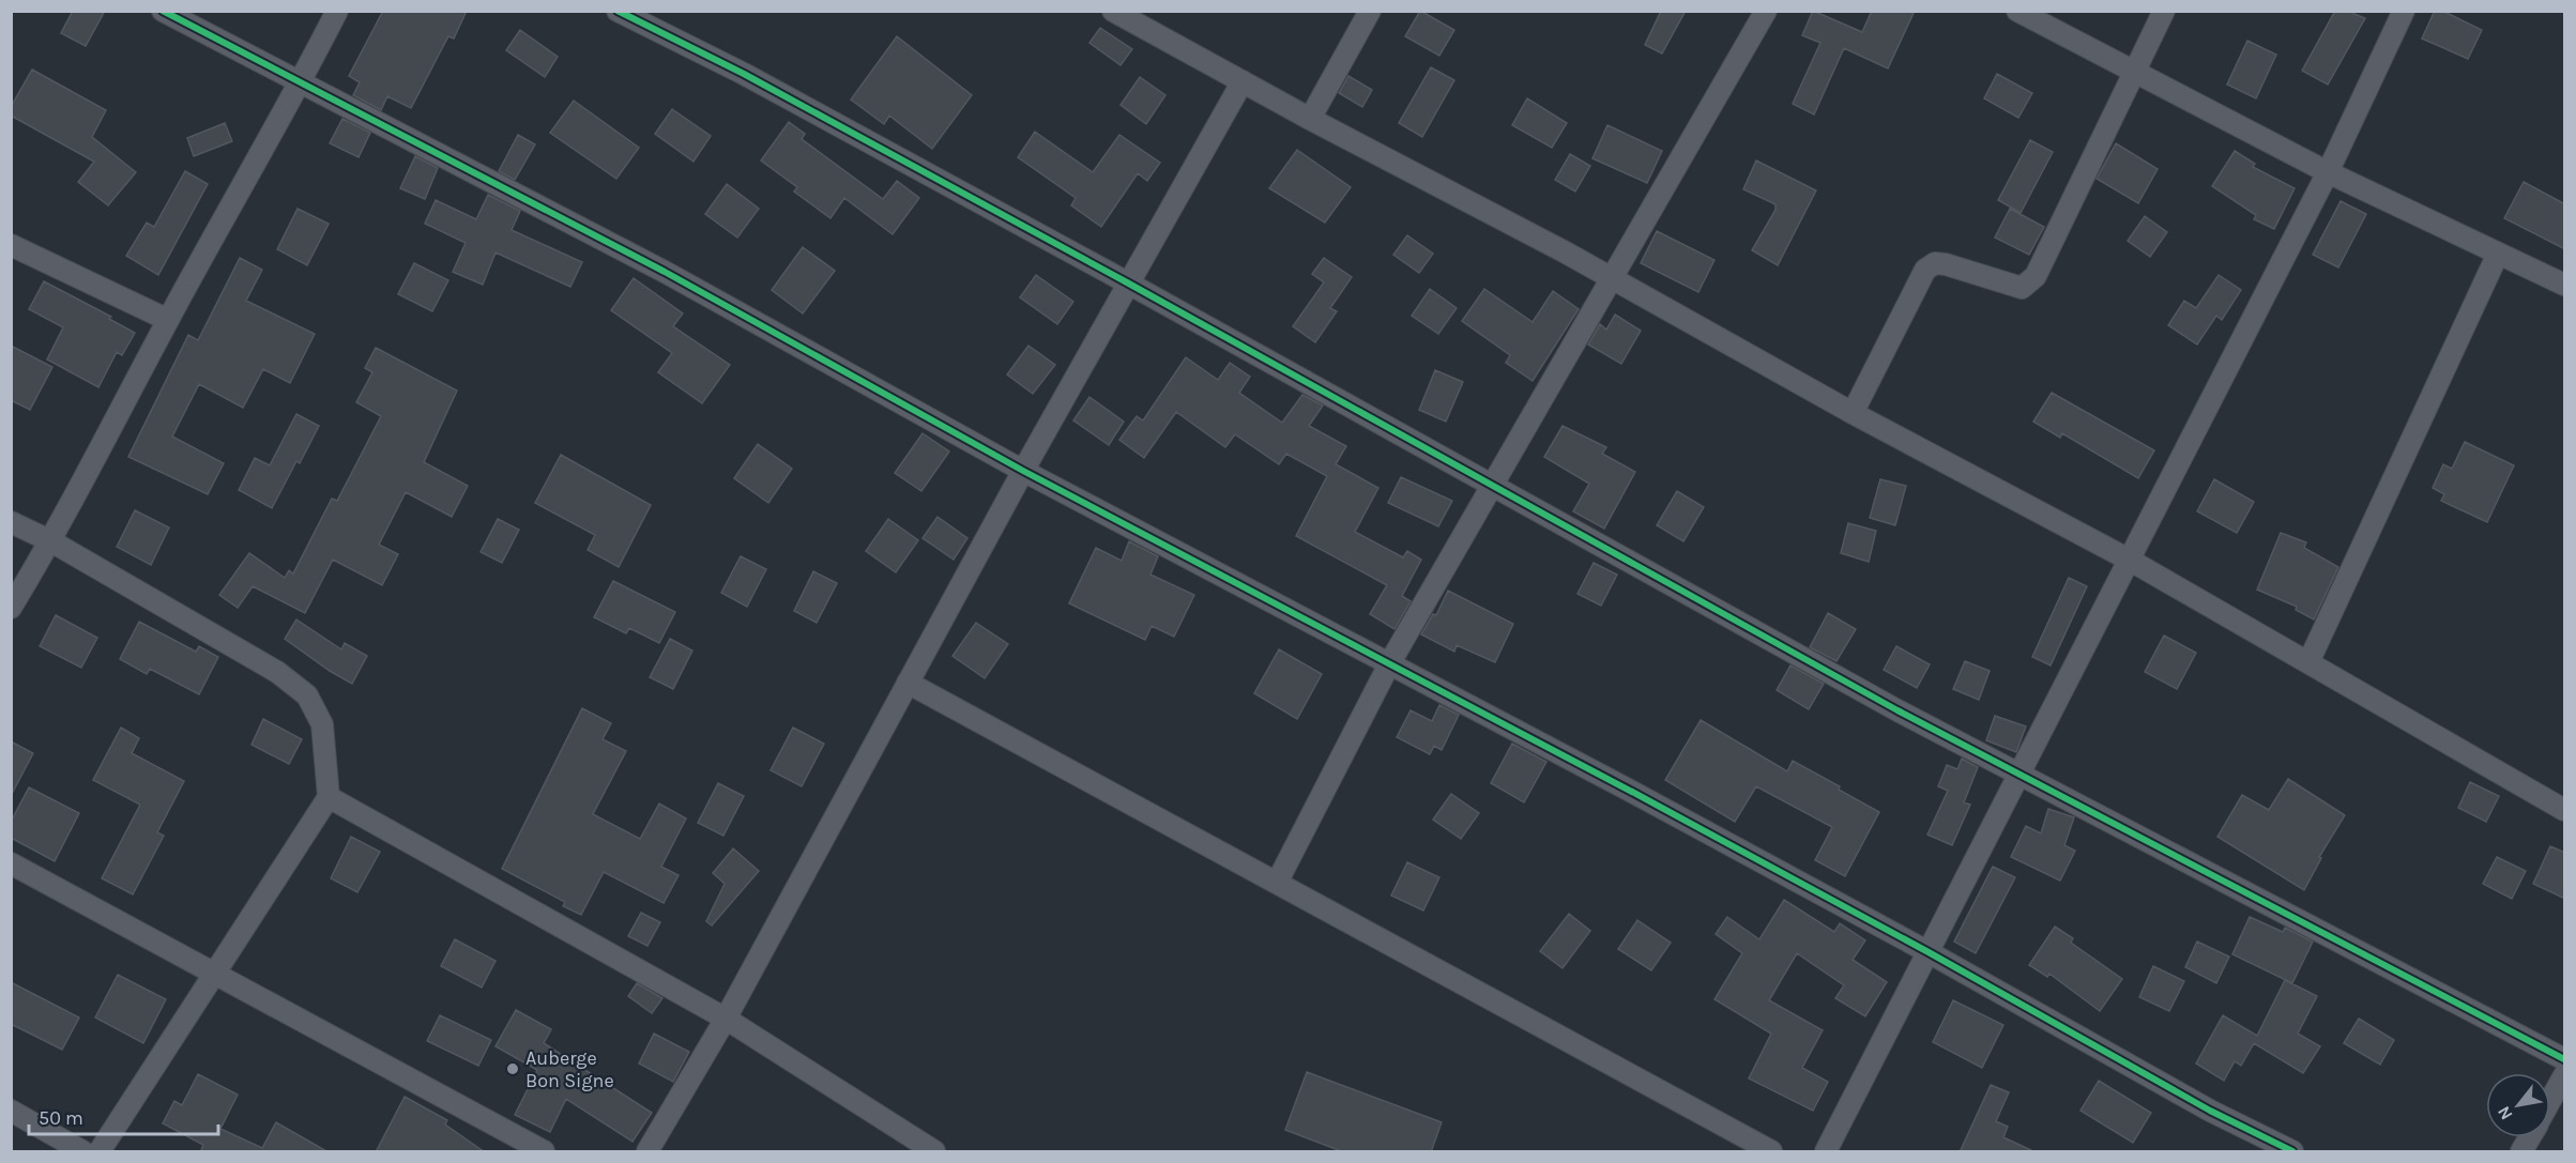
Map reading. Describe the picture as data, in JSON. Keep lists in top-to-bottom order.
{
  "places": ["Auberge Bon Signe"],
  "scale_bar": "50 m",
  "north": "bottom left"
}
